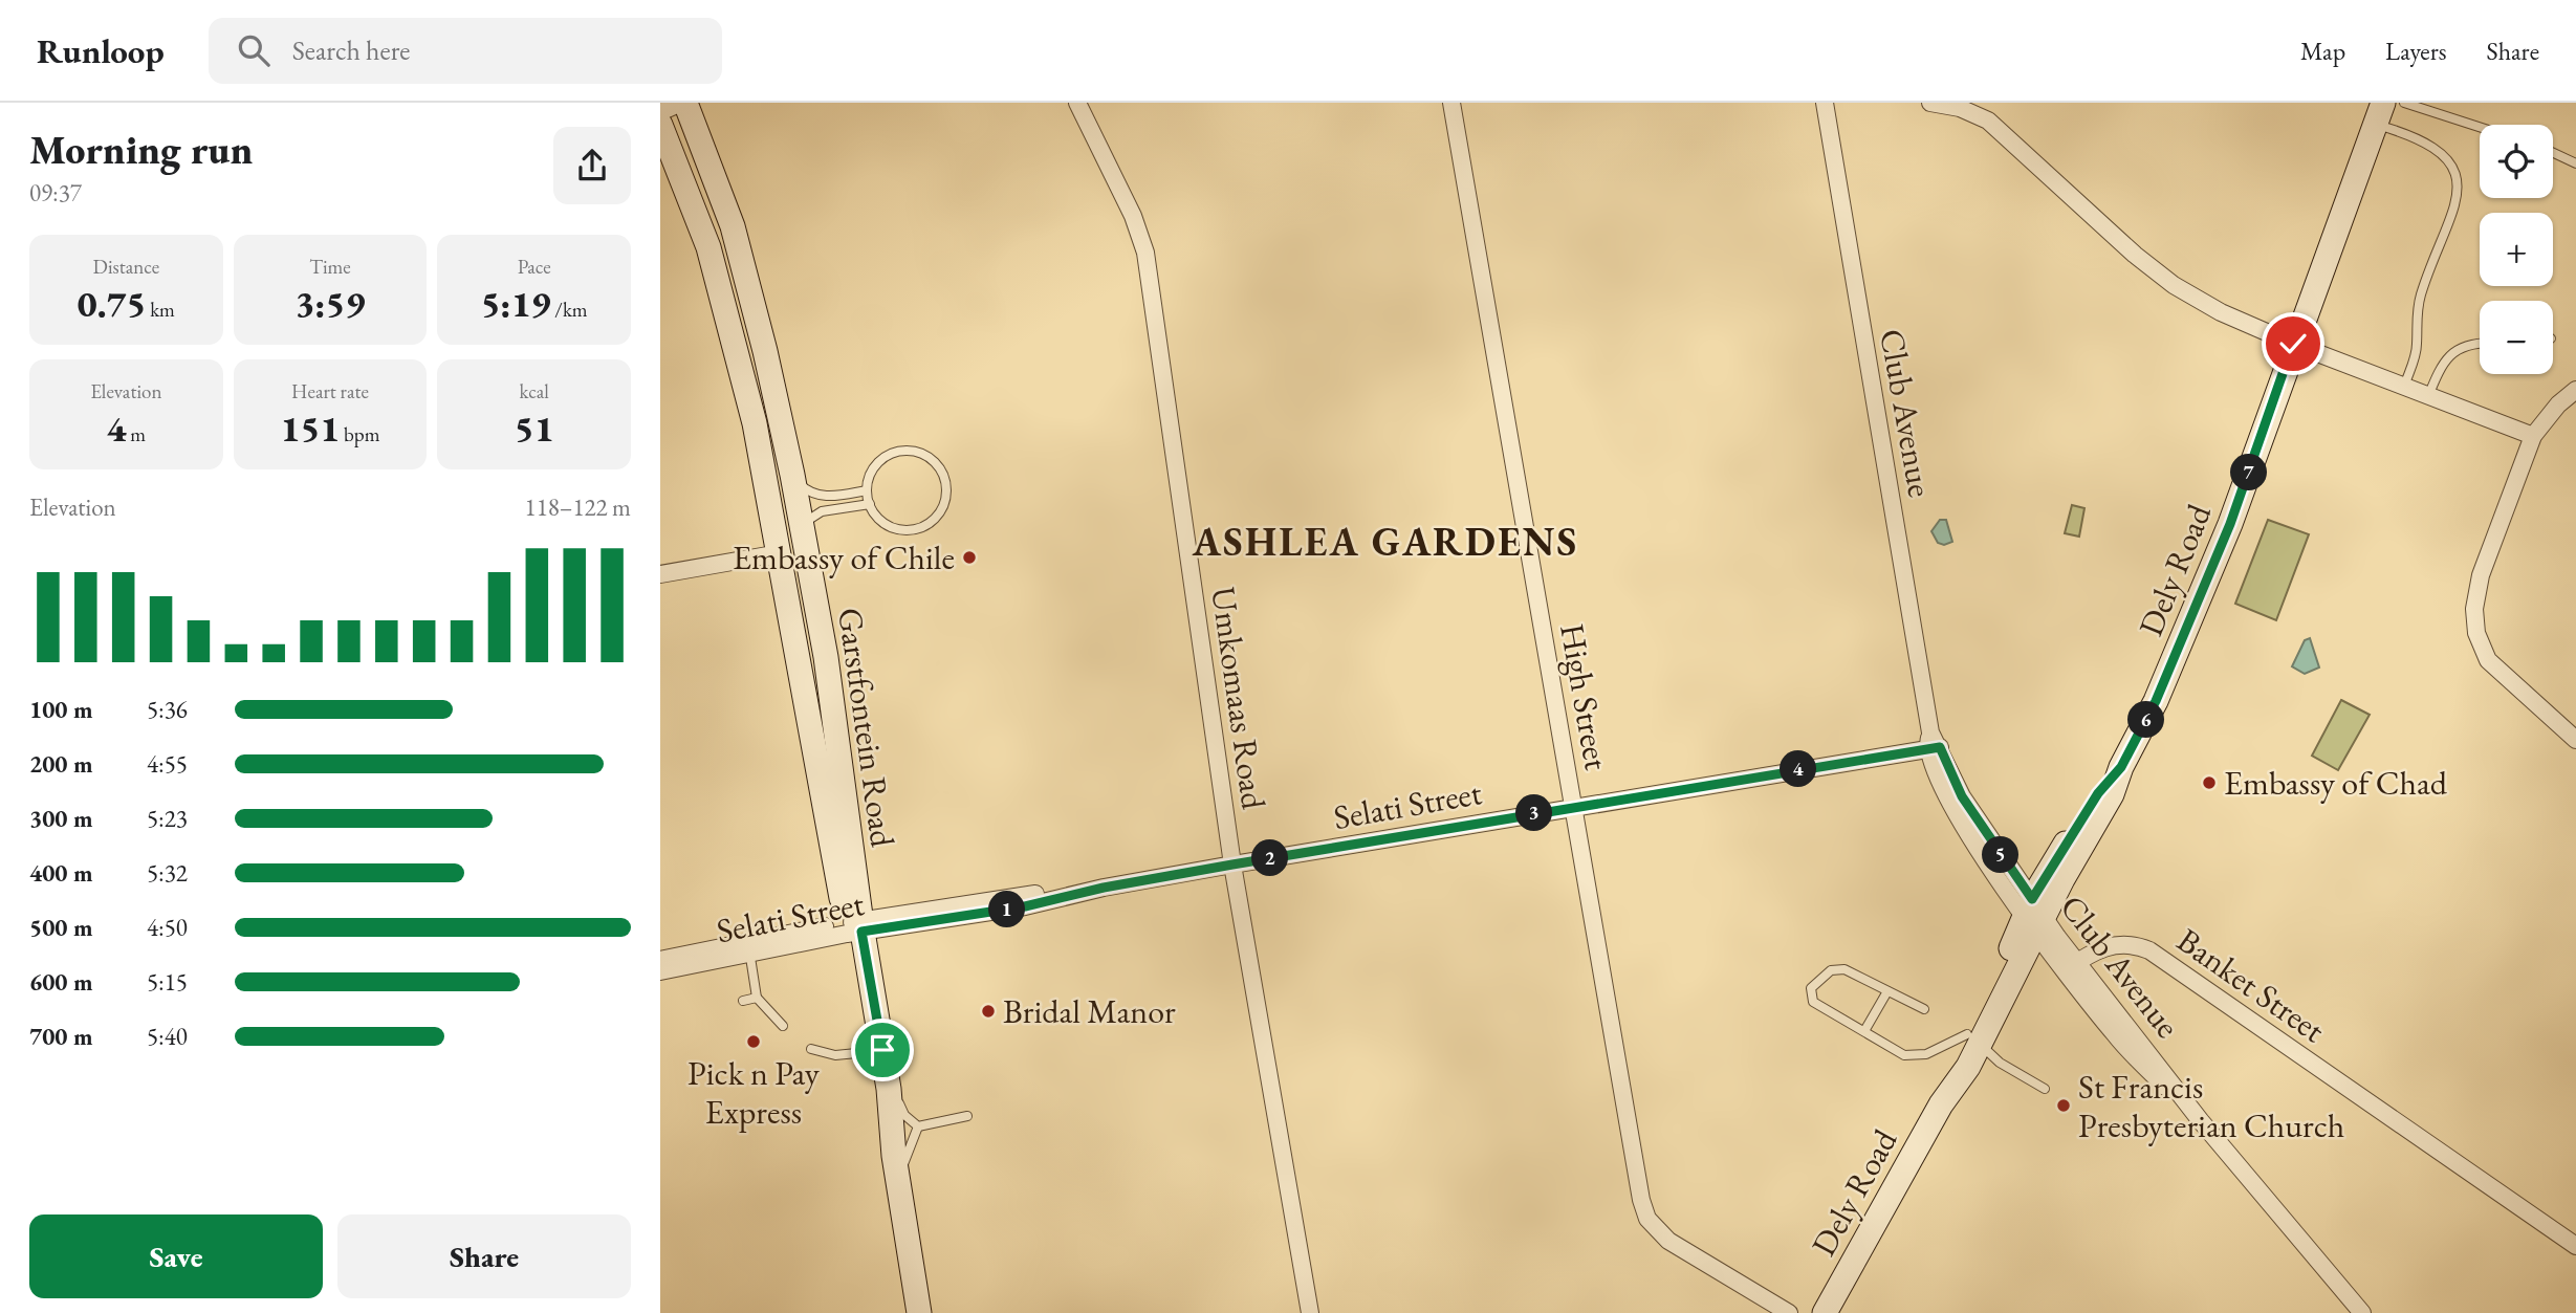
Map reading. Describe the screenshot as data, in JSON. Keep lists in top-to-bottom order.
{
  "streets": {
    "main road": ["Dely Road", "Garstfontein Road"],
    "street": [
      "Club Avenue",
      "High Street",
      "Umkomaas Road",
      "Selati Street",
      "Banket Street"
    ]
  },
  "crossings": [
    ["Club Avenue", "Dely Road"],
    ["Club Avenue", "Selati Street"],
    ["Club Avenue", "Banket Street"],
    ["High Street", "Selati Street"],
    ["Umkomaas Road", "Selati Street"],
    ["Garstfontein Road", "Selati Street"]
  ],
  "districts": ["ASHLEA GARDENS"],
  "places": [
    "Embassy of Chile",
    "Embassy of Chad",
    "Bridal Manor",
    "Pick n Pay Express",
    "St Francis Presbyterian Church"
  ],
  "page": {
    "header": "Runloop",
    "search": "Search here",
    "nav": ["Map", "Layers", "Share"],
    "heading": ["Morning run", "09:37"],
    "map_buttons": ["+", "−"],
    "stats": [
      ["Distance", "0.75 km"],
      ["Time", "3:59"],
      ["Pace", "5:19 /km"],
      ["Elevation", "4 m"],
      ["Heart rate", "151 bpm"],
      ["kcal", "51"]
    ],
    "pins": [
      "7",
      "6",
      "4",
      "3",
      "5",
      "2",
      "1"
    ],
    "chart": ["Elevation", "118–122 m"],
    "list": [
      {
        "name": "100 m",
        "note": "5:36"
      },
      {
        "name": "200 m",
        "note": "4:55"
      },
      {
        "name": "300 m",
        "note": "5:23"
      },
      {
        "name": "400 m",
        "note": "5:32"
      },
      {
        "name": "500 m",
        "note": "4:50"
      },
      {
        "name": "600 m",
        "note": "5:15"
      },
      {
        "name": "700 m",
        "note": "5:40"
      }
    ],
    "buttons": ["Save", "Share"]
  }
}
